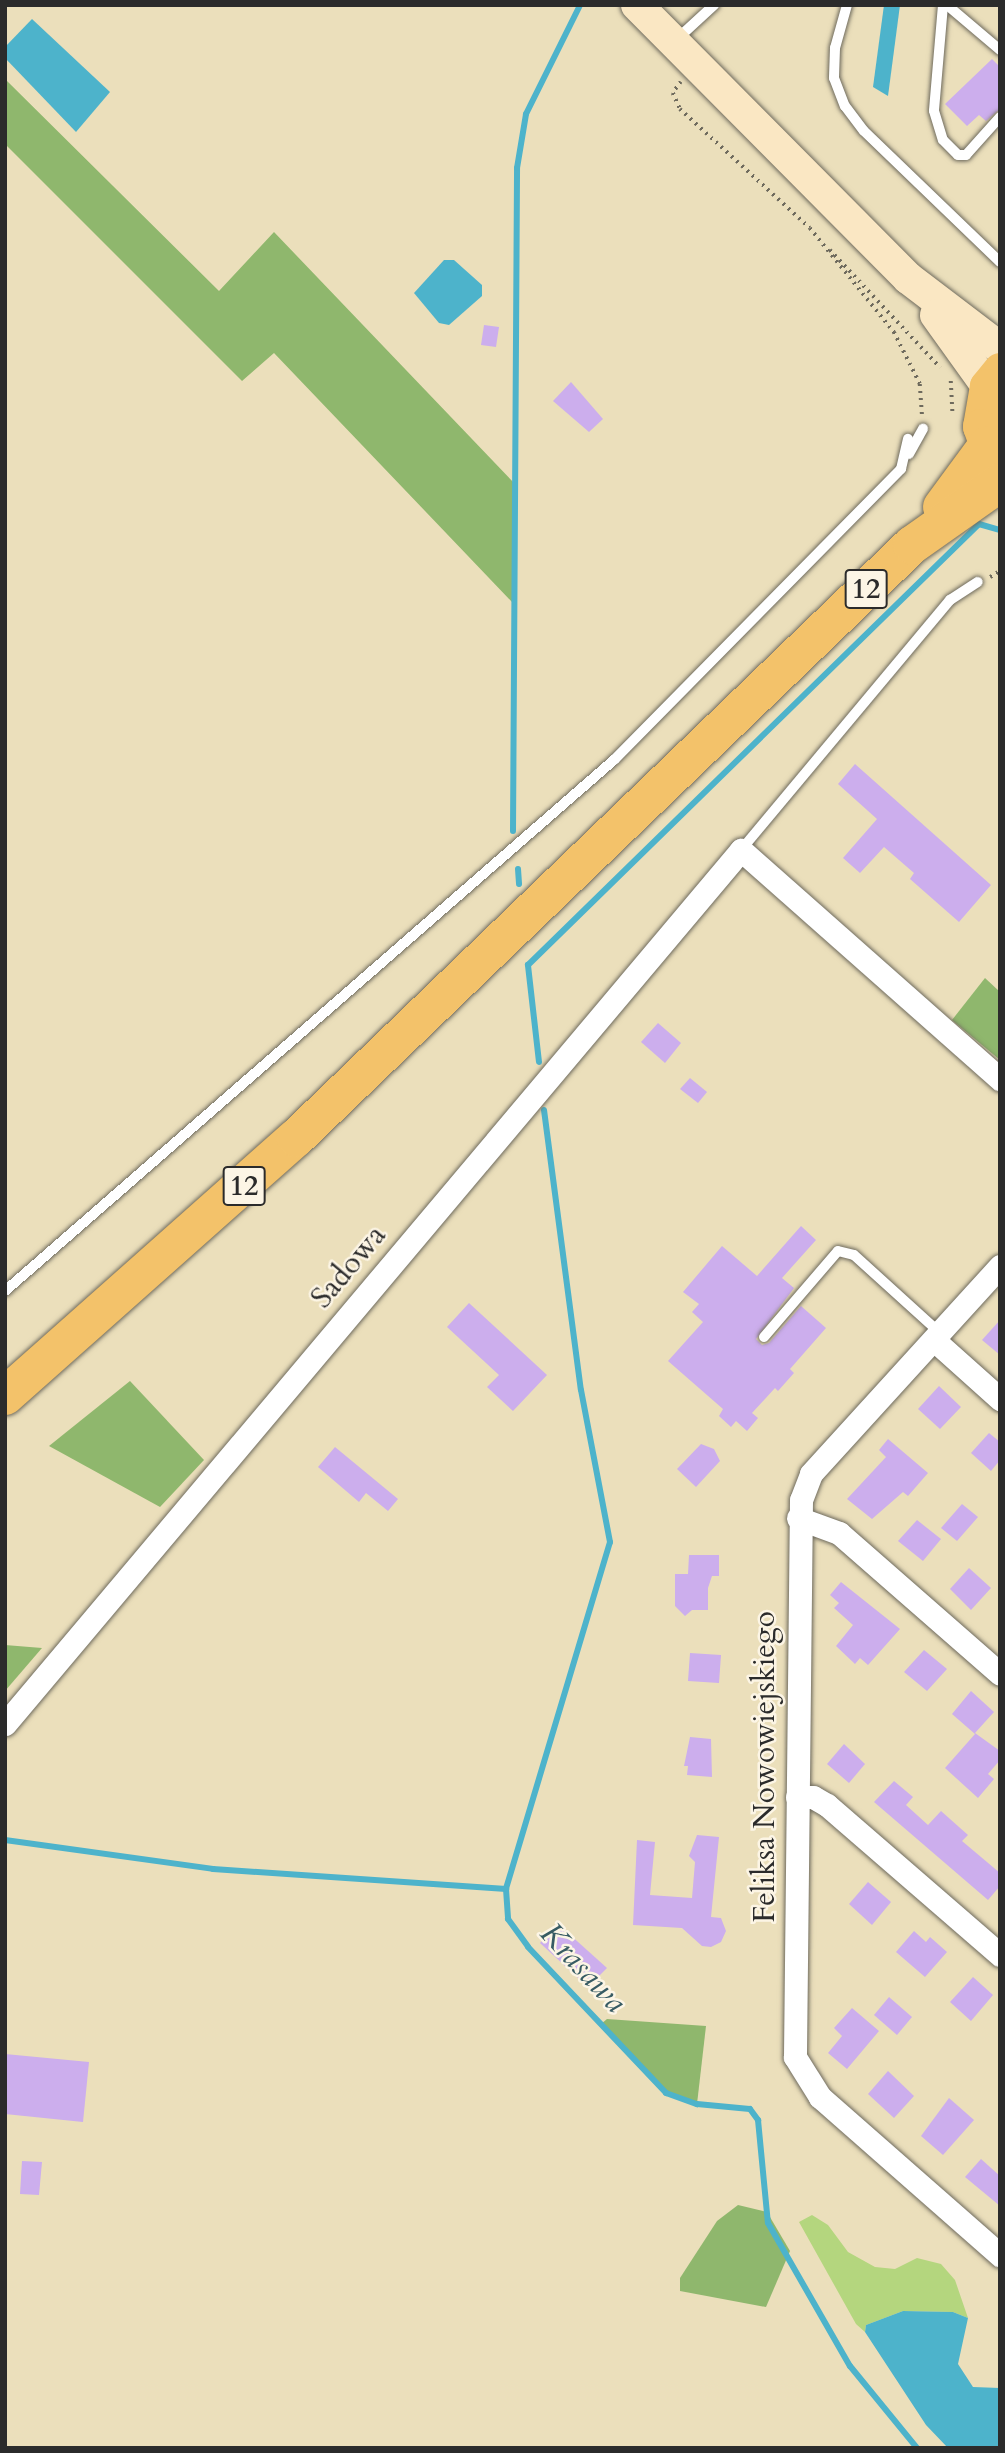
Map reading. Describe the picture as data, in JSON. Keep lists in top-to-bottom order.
{
  "streets": {
    "highway": ["12"],
    "street": ["Sadowa", "Feliksa Nowowiejskiego"]
  },
  "water": ["Krasawa"]
}
